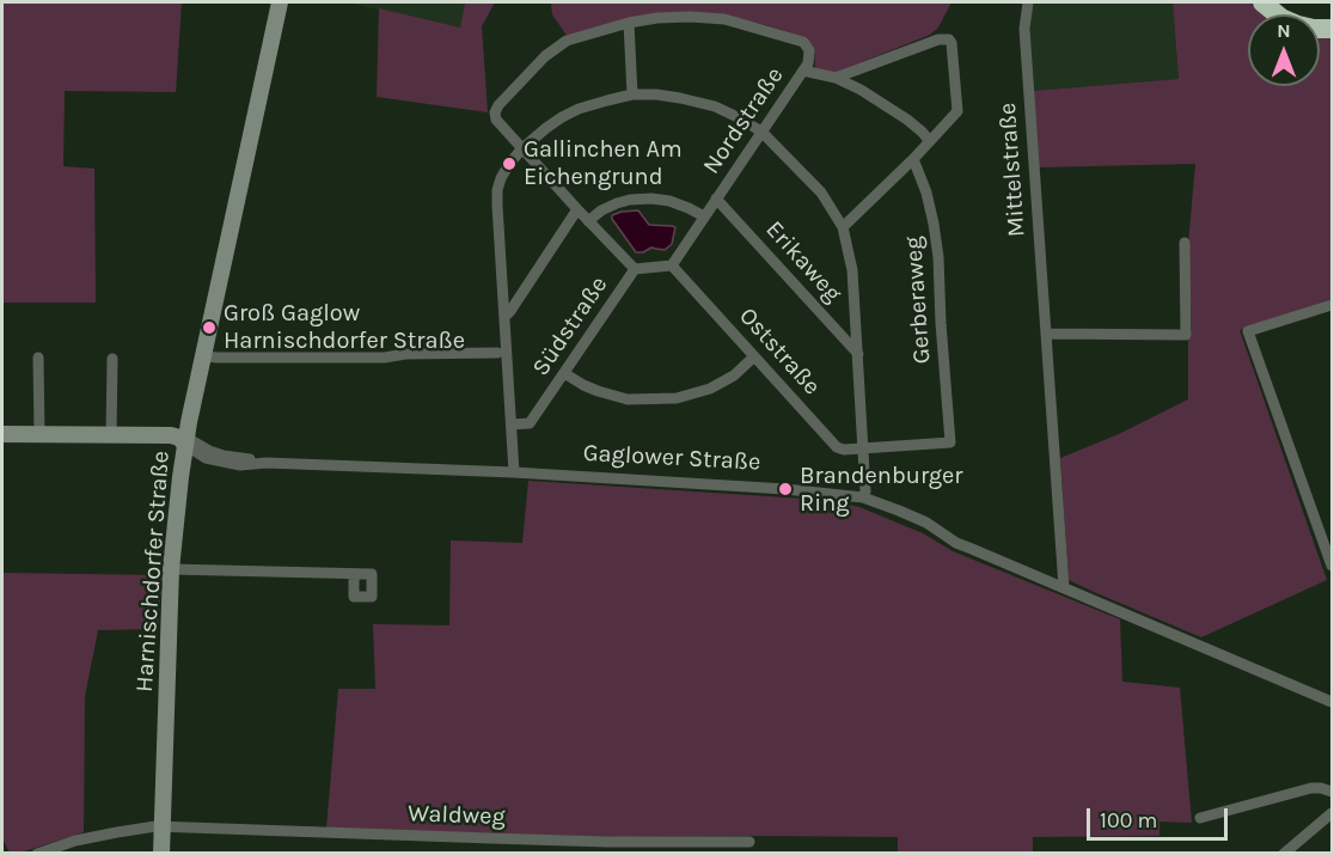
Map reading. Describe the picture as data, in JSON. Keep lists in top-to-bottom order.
{
  "streets": {
    "street": [
      "Nordstraße",
      "Mittelstraße",
      "Erikaweg",
      "Gerberaweg",
      "Südstraße",
      "Oststraße",
      "Gaglower Straße",
      "Harnischdorfer Straße",
      "Waldweg"
    ]
  },
  "crossings": [
    ["Nordstraße", "Erikaweg"],
    ["Nordstraße", "Südstraße"],
    ["Nordstraße", "Oststraße"],
    ["Mittelstraße", "Gaglower Straße"],
    ["Gerberaweg", "Oststraße"],
    ["Südstraße", "Oststraße"],
    ["Gaglower Straße", "Harnischdorfer Straße"],
    ["Harnischdorfer Straße", "Waldweg"]
  ],
  "places": ["Gallinchen Am Eichengrund", "Groß Gaglow Harnischdorfer Straße", "Brandenburger Ring"],
  "scale_bar": "100 m",
  "north": "top"
}
